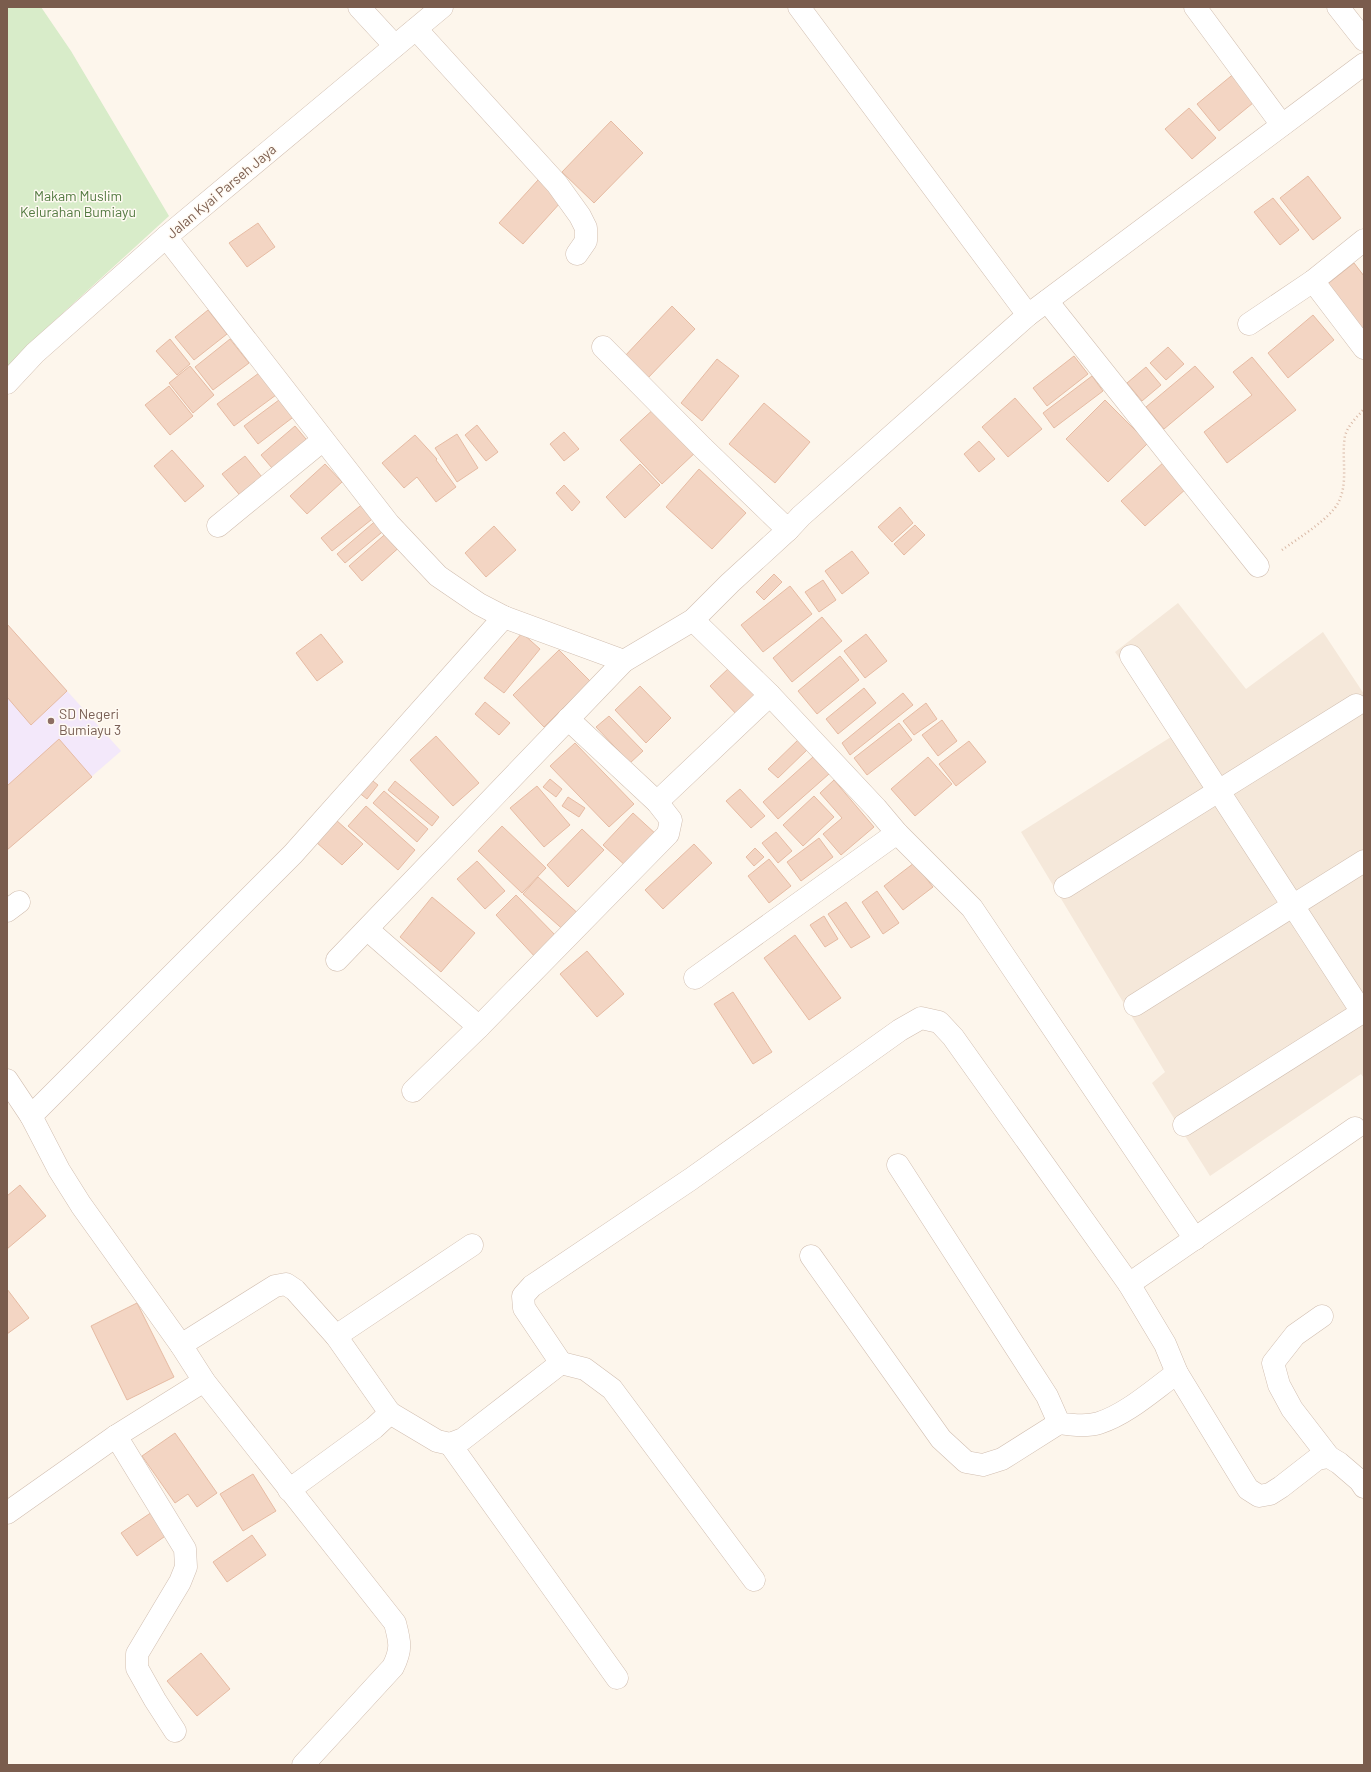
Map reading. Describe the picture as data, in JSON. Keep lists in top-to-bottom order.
{
  "streets": {
    "street": ["Jalan Kyai Parseh Jaya"]
  },
  "parks": ["Makam Muslim Kelurahan Bumiayu"],
  "places": ["SD Negeri Bumiayu 3"]
}
